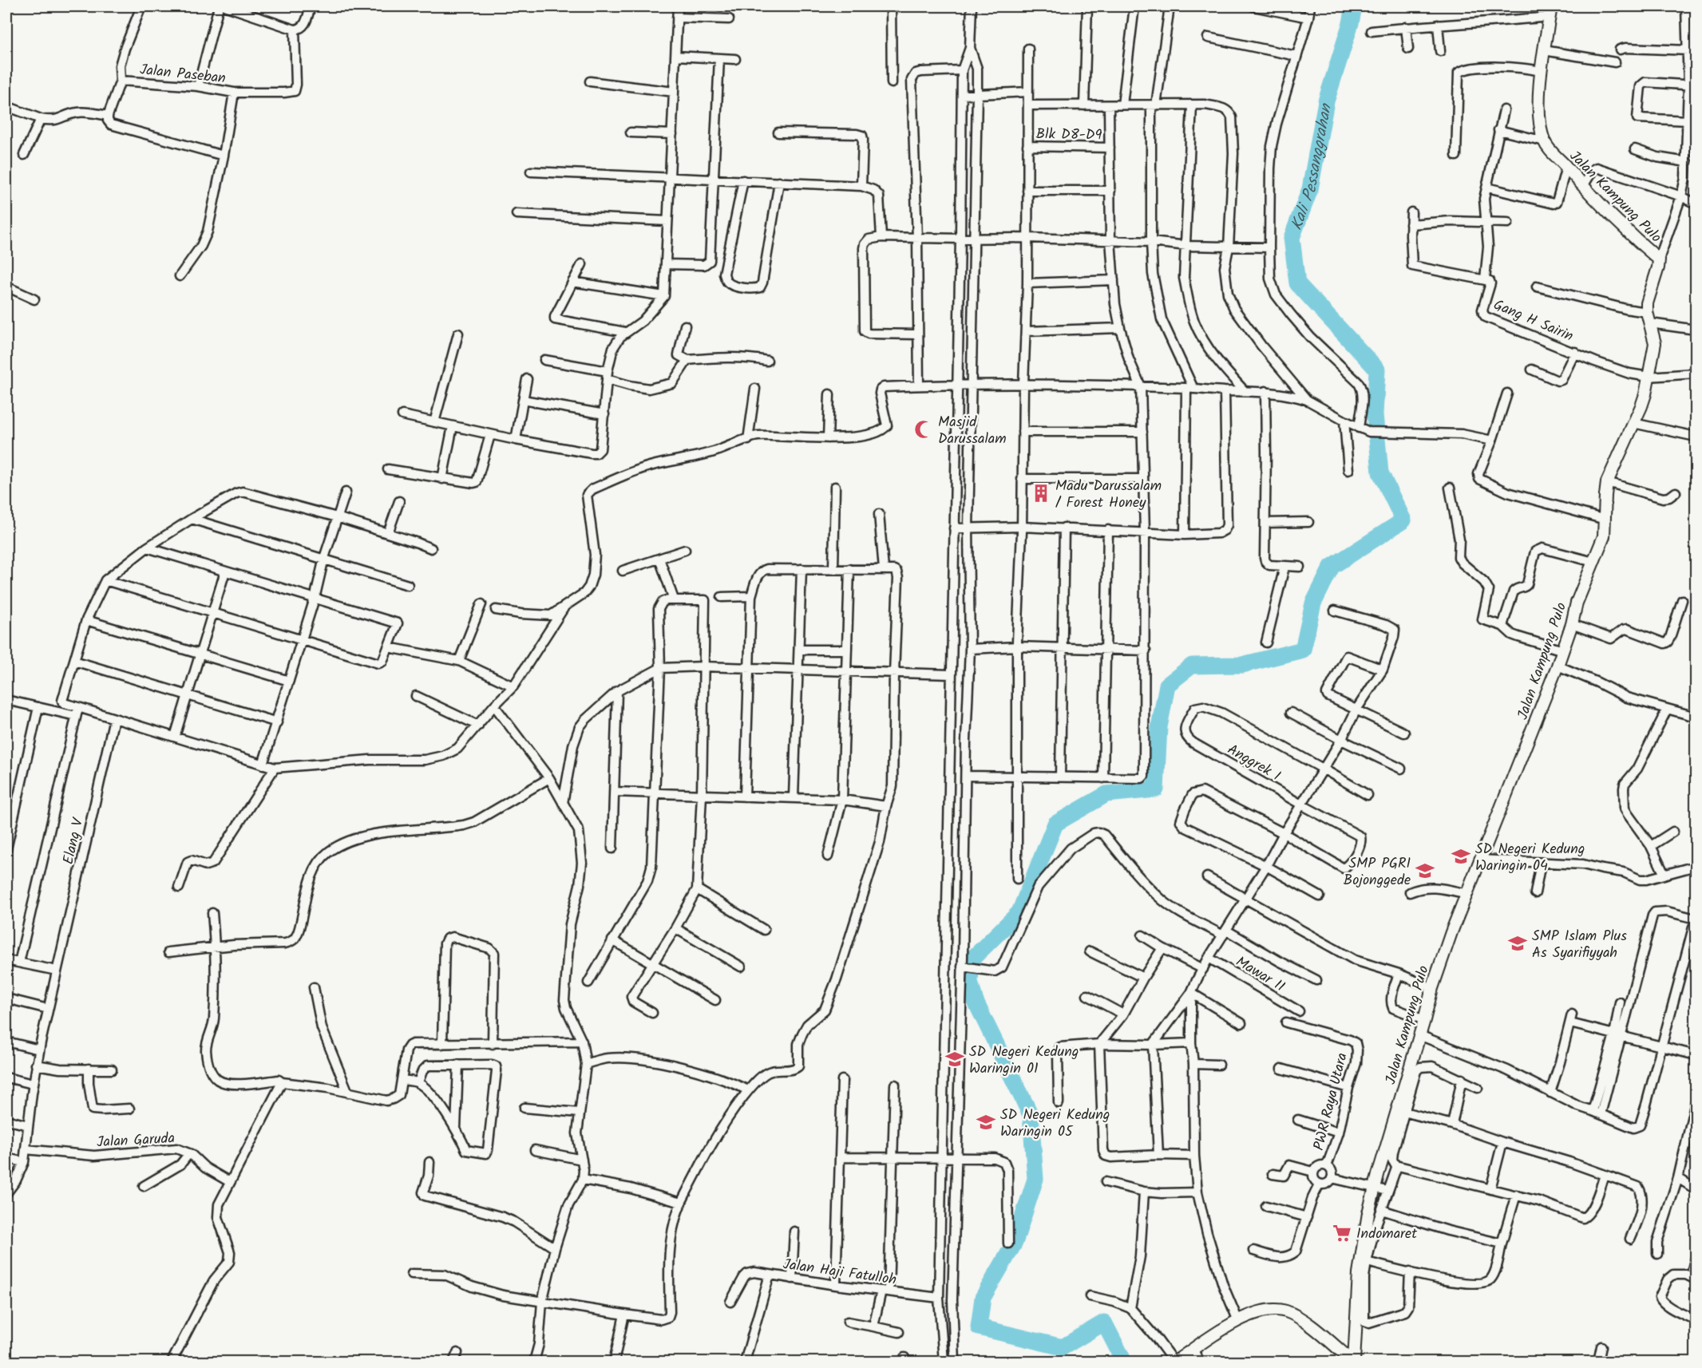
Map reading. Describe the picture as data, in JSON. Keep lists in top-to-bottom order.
{
  "streets": {
    "street": [
      "Jalan Paseban",
      "Blk D8-D9",
      "Jalan Kampung Pulo",
      "Gang H Sairin",
      "Anggrek I",
      "Elang V",
      "Mawar II",
      "PWR Raya Utara",
      "Jalan Garuda",
      "Jalan Haji Fatulloh"
    ]
  },
  "crossings": [
    ["Jalan Kampung Pulo", "Gang H Sairin"],
    ["Elang V", "Jalan Garuda"]
  ],
  "water": ["Kali Pessanggrahan"],
  "places": {
    "mosque": ["Masjid Darussalam"],
    "building": ["Madu Darussalam / Forest Honey"],
    "school or university": [
      "SD Negeri Kedung Waringin 04",
      "SMP PGRI Bojonggede",
      "SMP Islam Plus As Syarifiyyah",
      "SD Negeri Kedung Waringin 01",
      "SD Negeri Kedung Waringin 05"
    ],
    "supermarket": ["Indomaret"]
  }
}
